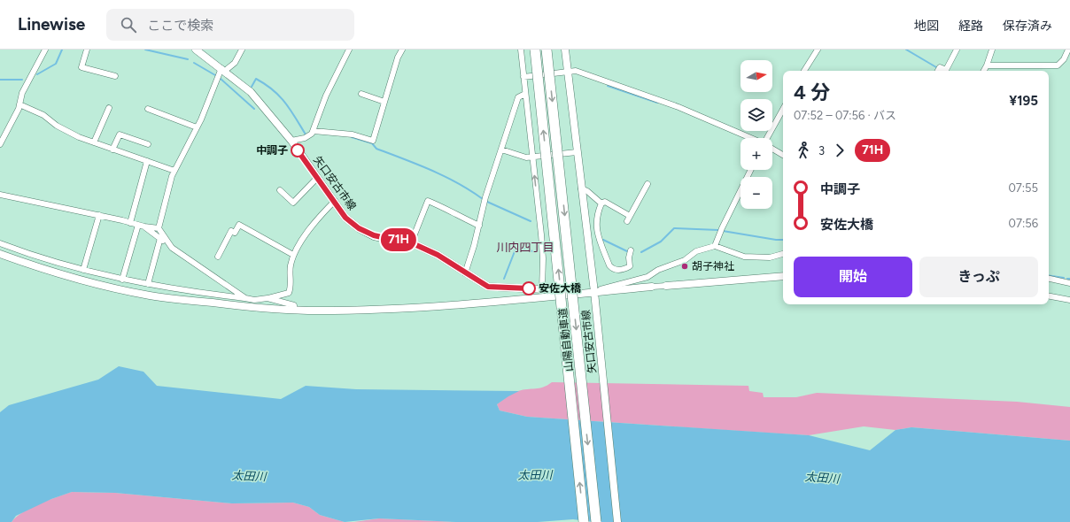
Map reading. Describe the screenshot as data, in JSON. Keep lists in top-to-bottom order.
{
  "streets": {
    "highway": ["山陽自動車道"],
    "street": ["矢口安古市線"]
  },
  "districts": ["川内四丁目"],
  "water": ["太田川"],
  "places": ["中調子", "胡子神社", "安佐大橋"],
  "lines": ["bus line 71H"],
  "north": "right",
  "page": {
    "header": "Linewise",
    "search": "ここで検索",
    "nav": ["地図", "経路", "保存済み"],
    "on_map": "71H",
    "map_buttons": ["+", "−"],
    "heading": ["4 分", "07:52 – 07:56 · バス", "¥195"],
    "legs": ["3", "71H"],
    "list": [
      {
        "name": "中調子",
        "value": "07:55"
      },
      {
        "name": "安佐大橋",
        "value": "07:56"
      }
    ],
    "buttons": ["開始", "きっぷ"]
  }
}
